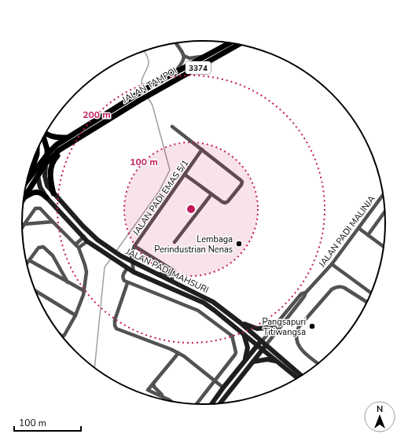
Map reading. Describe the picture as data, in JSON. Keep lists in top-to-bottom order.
{
  "streets": {
    "main road": ["3374", "JALAN TAMPOI", "JALAN PADI MAHSURI"],
    "street": ["JALAN PADI EMAS 5/1", "JALAN PADI MALINJA"]
  },
  "crossings": [
    ["JALAN TAMPOI", "JALAN PADI MAHSURI"],
    ["JALAN PADI EMAS 5/1", "JALAN PADI MAHSURI"],
    ["JALAN PADI MALINJA", "JALAN PADI MAHSURI"]
  ],
  "places": ["Lembaga Perindustrian Nenas", "Pangsapuri Titiwangsa"],
  "scale_bar": "100 m",
  "north": "top",
  "rings": ["200 m", "100 m"]
}
